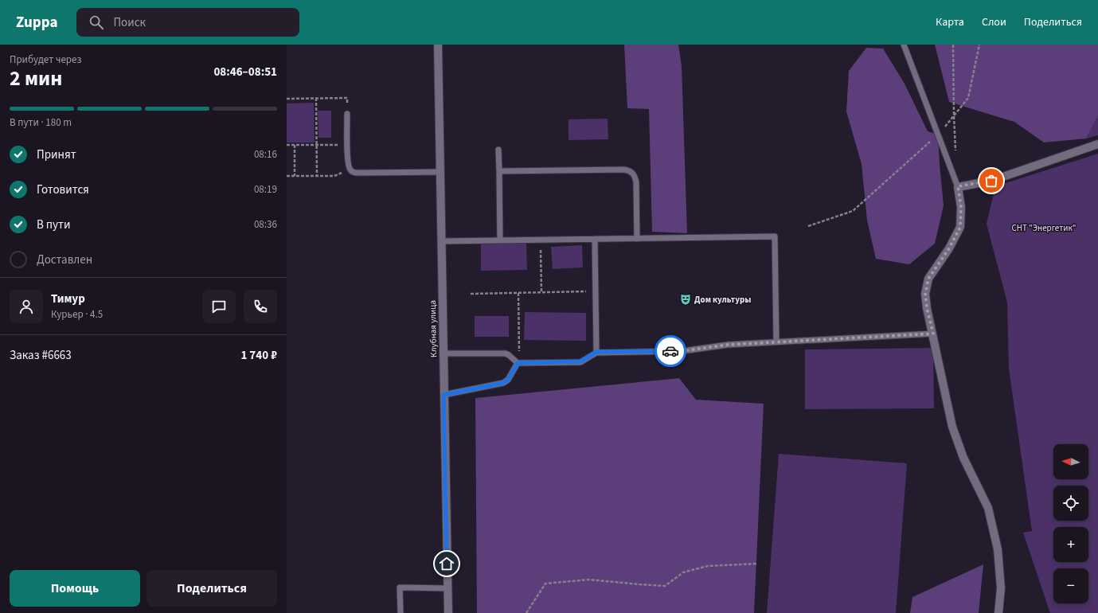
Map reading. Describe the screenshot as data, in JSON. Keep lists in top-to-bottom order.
{
  "streets": {
    "street": ["Клубная улица"]
  },
  "parks": ["СНТ \"Энергетик\""],
  "places": {
    "theatre": ["Дом культуры"]
  },
  "north": "left",
  "page": {
    "header": "Zuppa",
    "search": "Поиск",
    "nav": ["Карта", "Слои", "Поделиться"],
    "heading": ["2 мин", "Прибудет через", "08:46–08:51"],
    "panel": [
      "Тимур",
      "Курьер · 4.5",
      "Заказ #6663",
      "1 740 ₽"
    ],
    "bar": "В пути · 180 m",
    "list": [
      ["Принят", "08:16"],
      ["Готовится", "08:19"],
      ["В пути", "08:36"],
      "Доставлен"
    ],
    "map_buttons": ["+", "−"],
    "buttons": ["Помощь", "Поделиться"]
  }
}
